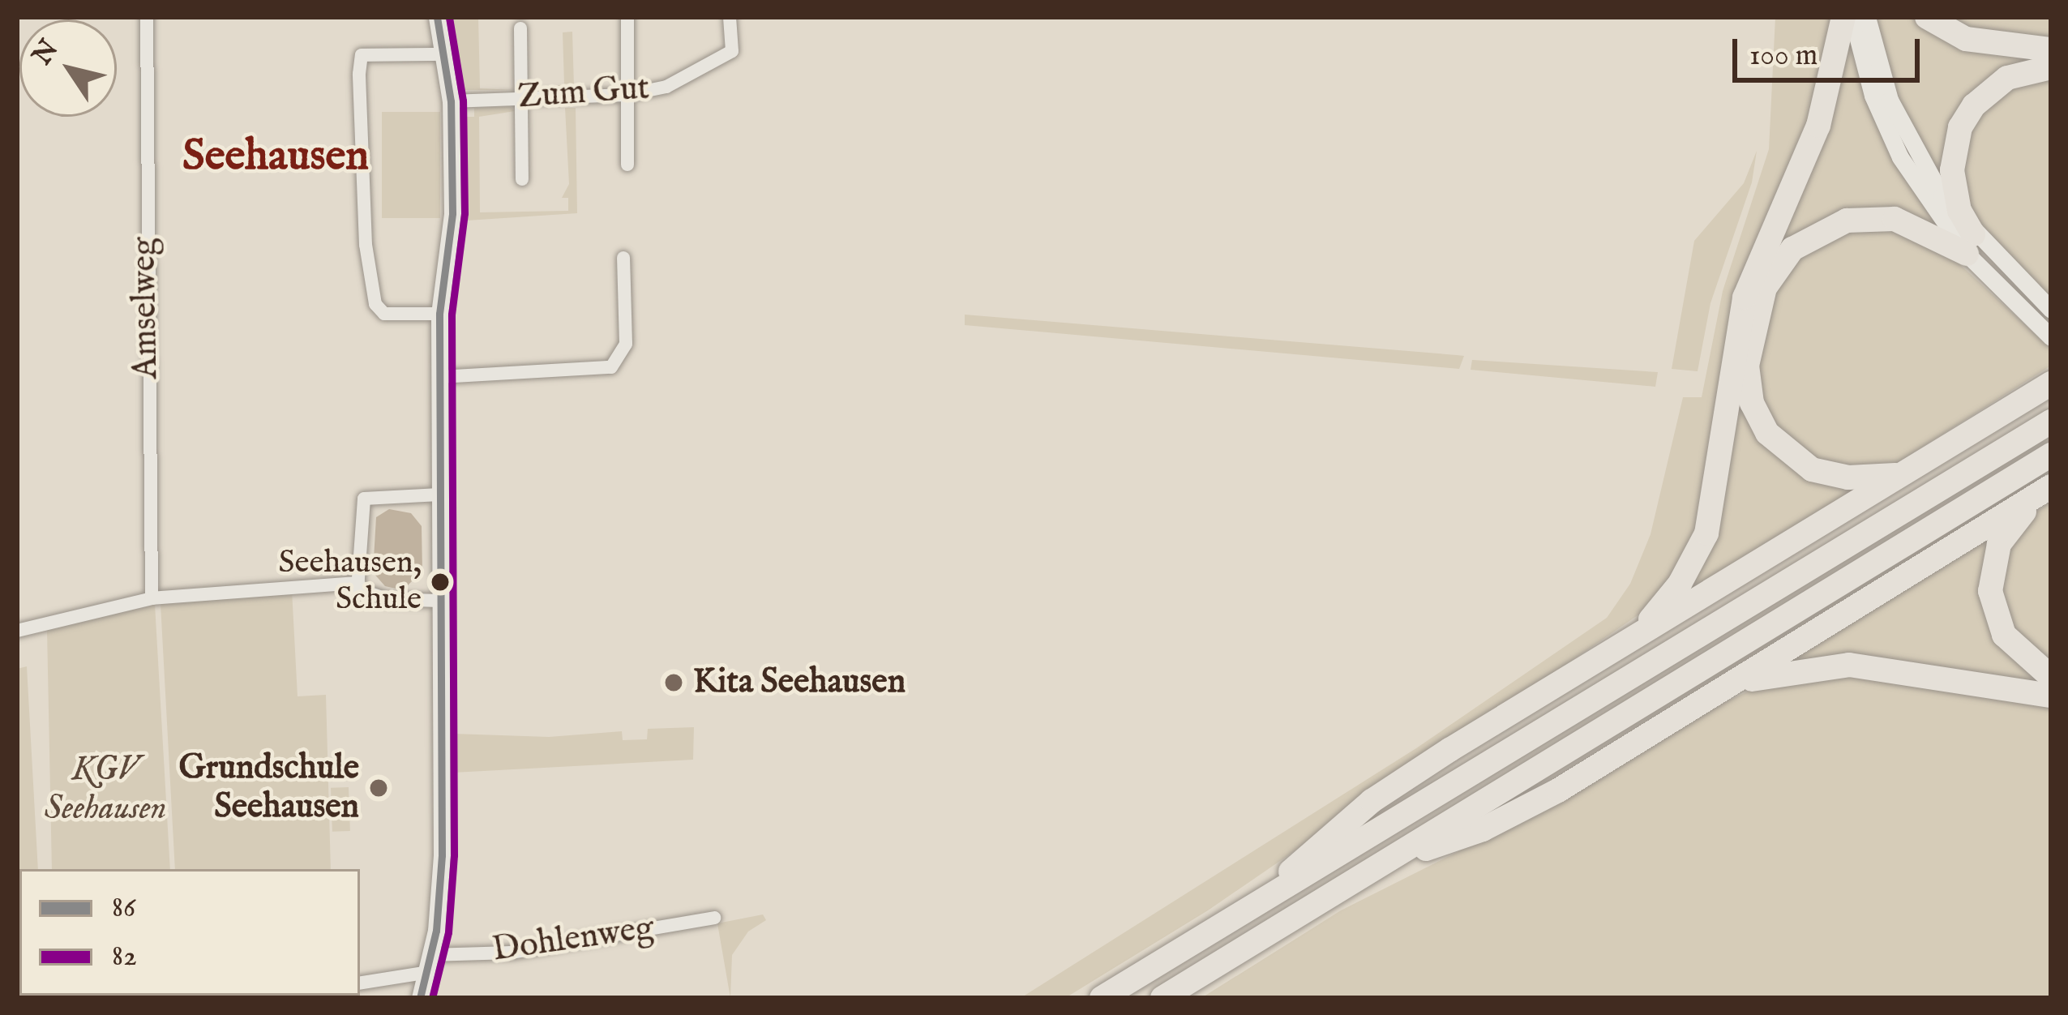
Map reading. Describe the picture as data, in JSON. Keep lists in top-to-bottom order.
{
  "streets": {
    "street": ["Zum Gut", "Amselweg", "Dohlenweg"]
  },
  "districts": ["Seehausen"],
  "parks": ["KGV Seehausen"],
  "places": ["Seehausen, Schule", "Kita Seehausen", "Grundschule Seehausen"],
  "lines": ["transit line 86", "transit line 82"],
  "legend": ["86", "82"],
  "scale_bar": "100 m",
  "north": "top left"
}
